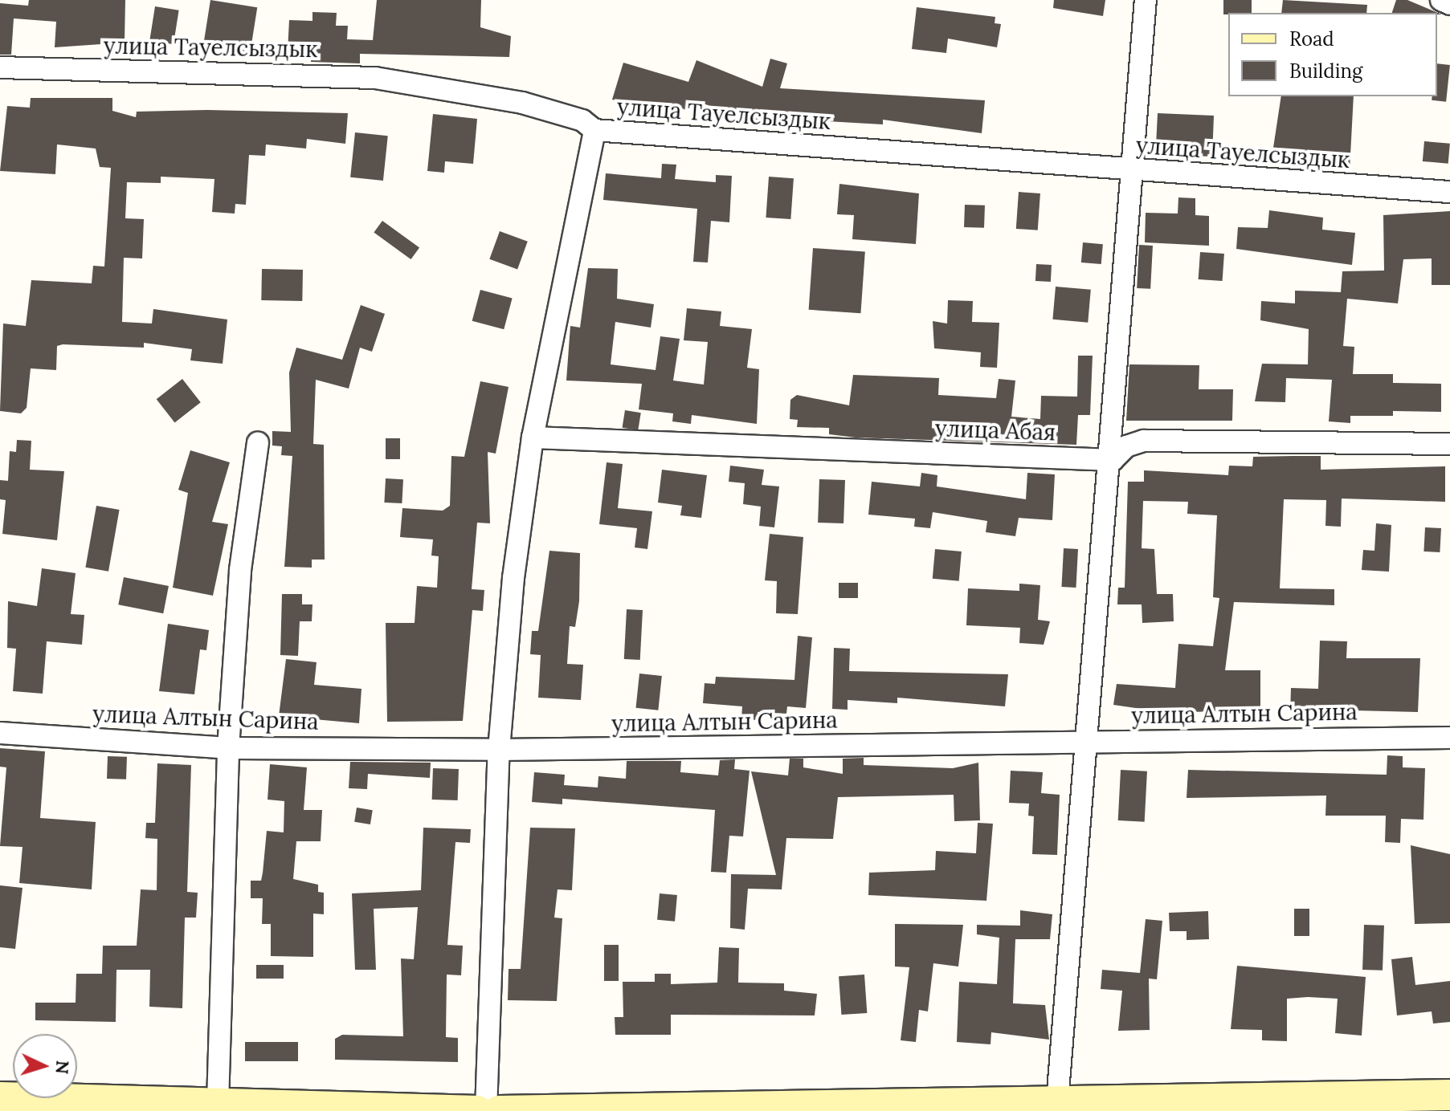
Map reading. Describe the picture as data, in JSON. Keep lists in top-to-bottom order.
{
  "streets": {
    "street": ["улица Тауелсыздык", "улица Абая", "улица Алтын Сарина"]
  },
  "legend": ["Road", "Building"],
  "north": "right"
}
